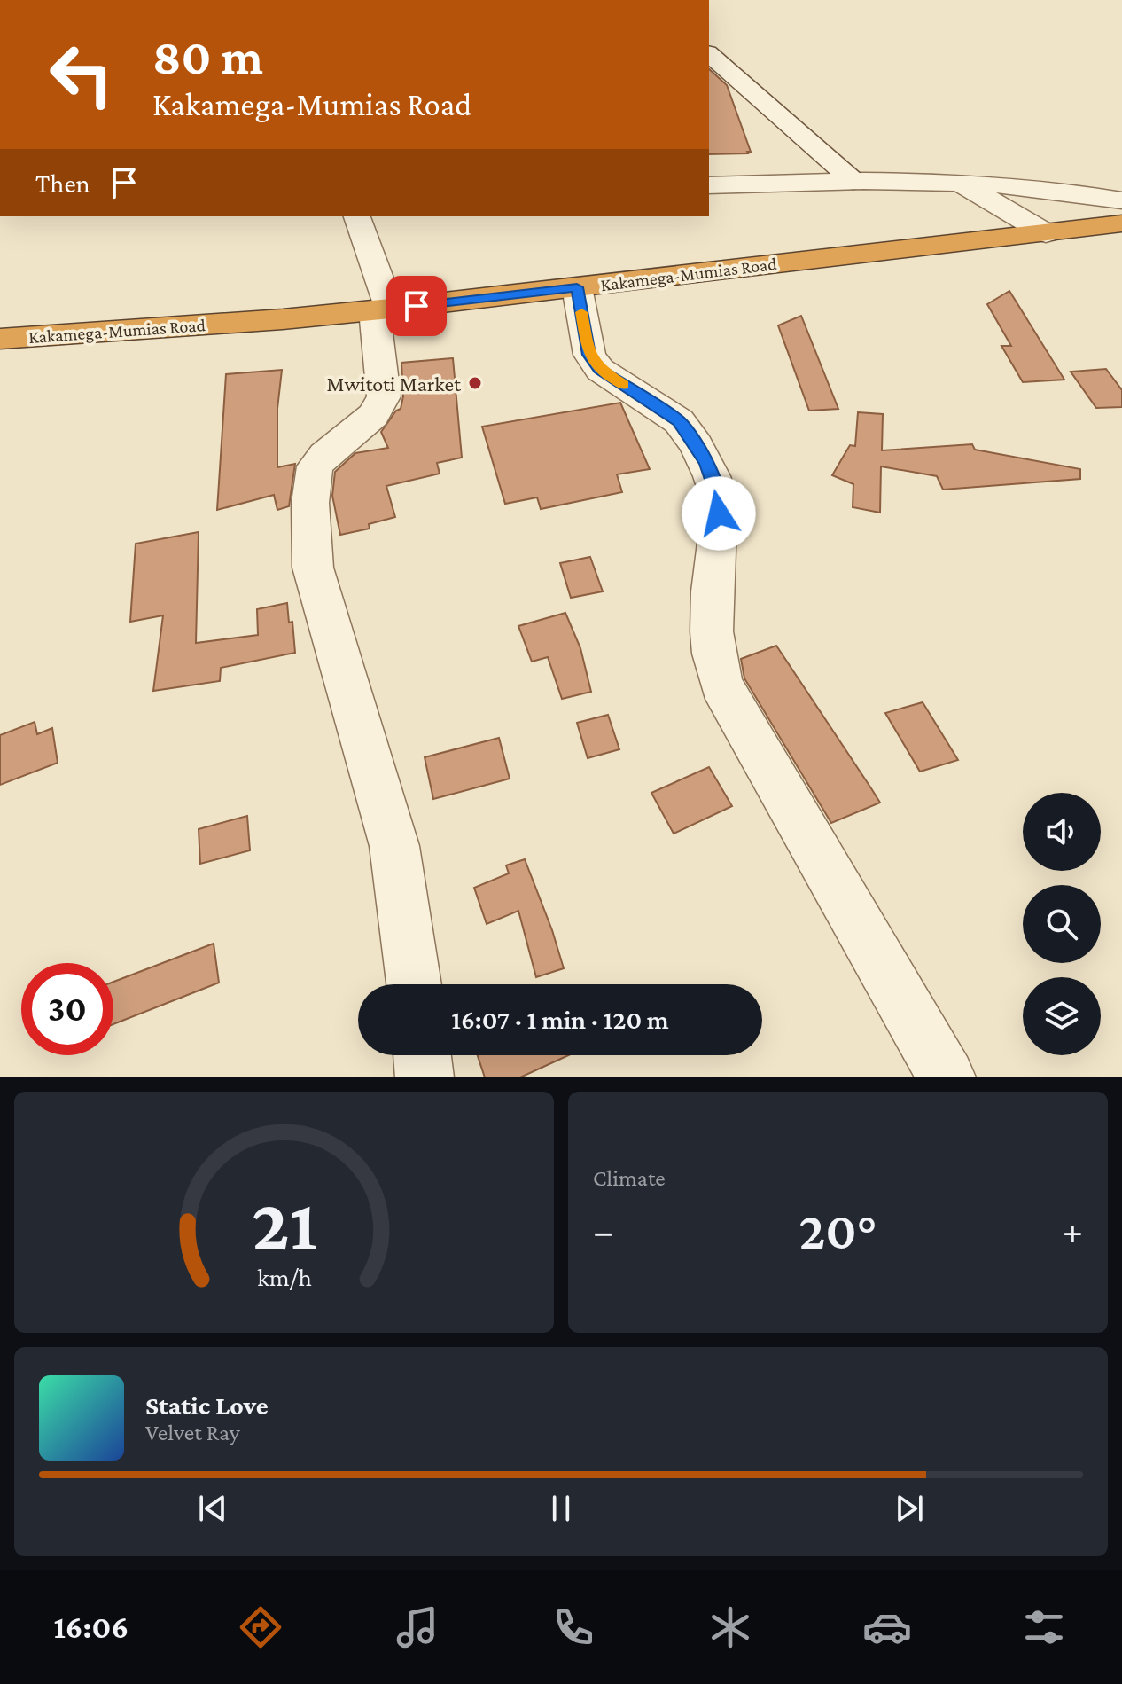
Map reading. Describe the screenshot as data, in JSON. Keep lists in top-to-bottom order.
{
  "streets": {
    "highway": ["Kakamega-Mumias Road"]
  },
  "places": ["Mwitoti Market"],
  "page": {
    "turn": ["80 m", "Kakamega-Mumias Road"],
    "then": "Then",
    "limit": "30",
    "trip": "16:07 · 1 min · 120 m",
    "tile": "Climate",
    "heat": ["−", "20°", "+"],
    "song": ["Static Love", "Velvet Ray"],
    "tabs": "16:06",
    "gauge": ["21", "km/h"]
  }
}
